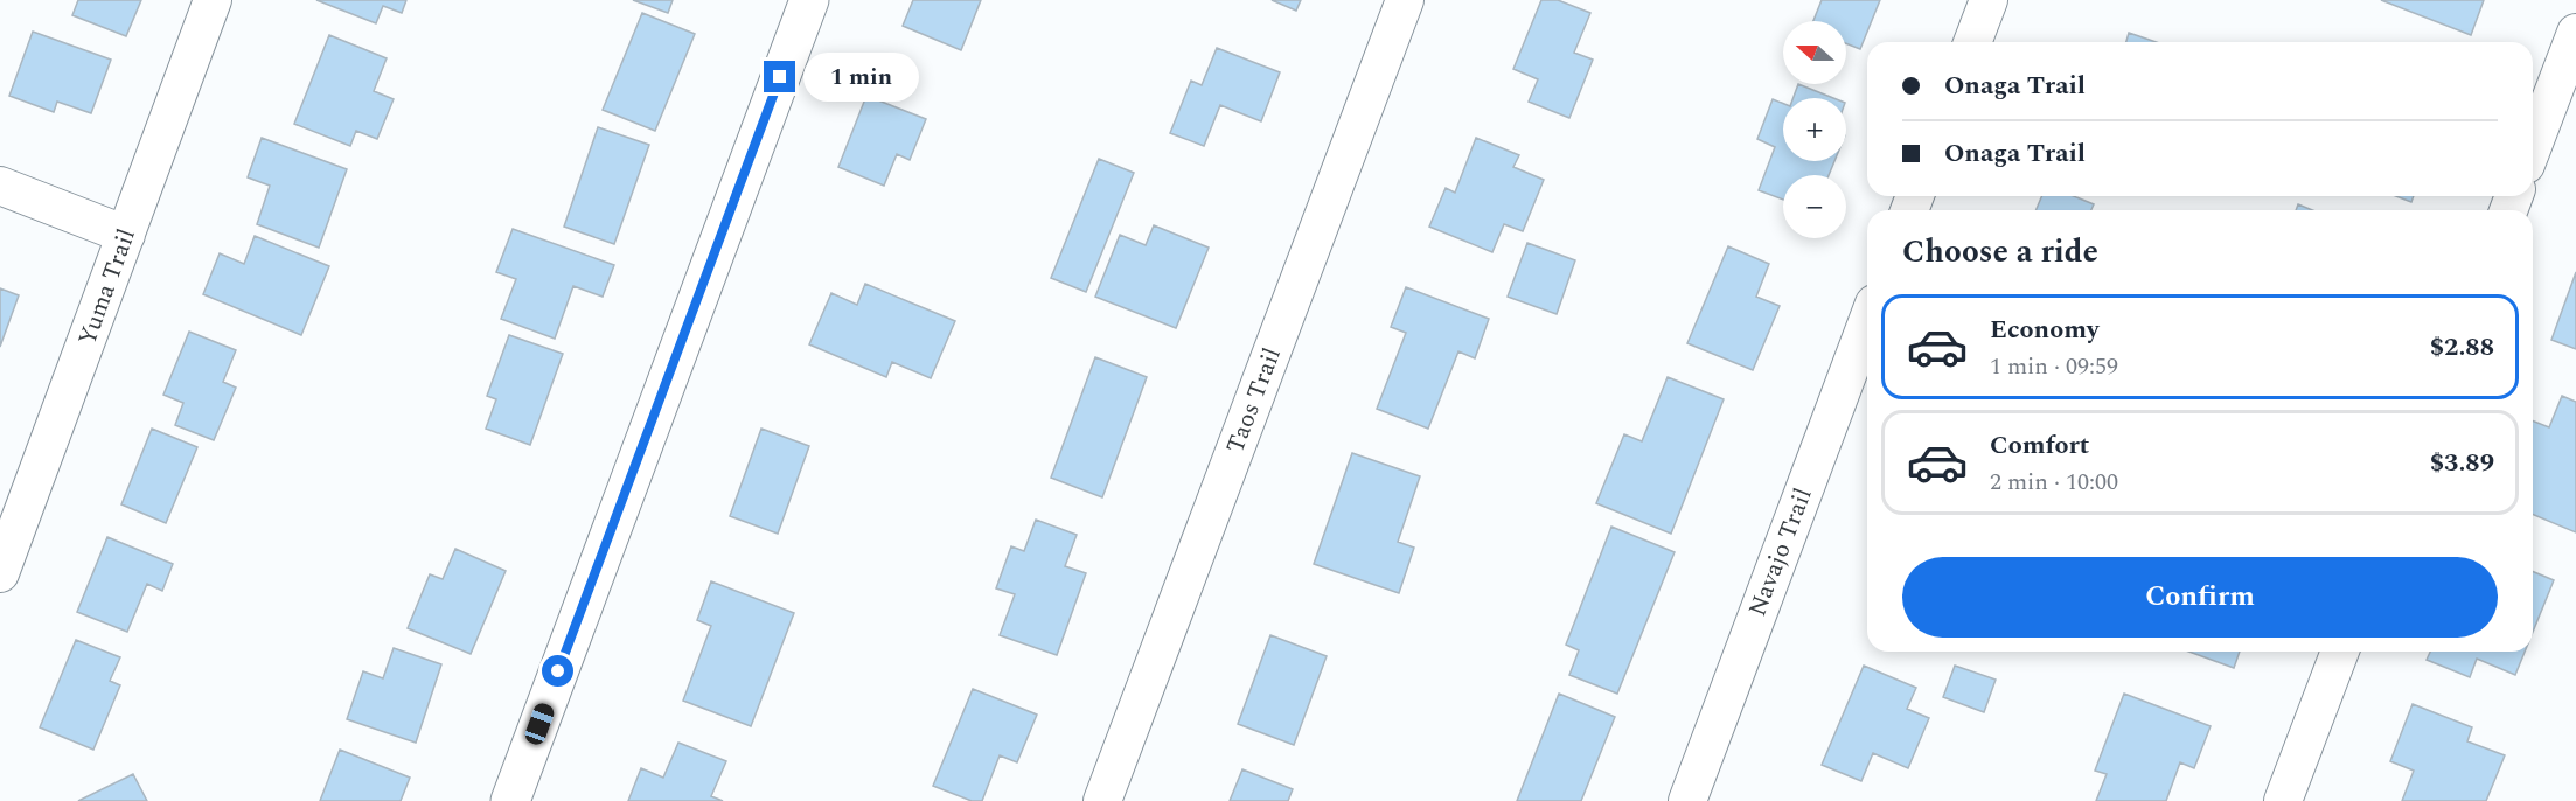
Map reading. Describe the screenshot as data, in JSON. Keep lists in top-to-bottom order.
{
  "streets": {
    "street": ["Yuma Trail", "Taos Trail", "Navajo Trail"]
  },
  "north": "left",
  "page": {
    "map_buttons": ["+", "−"],
    "banner": ["Onaga Trail", "Onaga Trail"],
    "bubble": "1 min",
    "heading": "Choose a ride",
    "list": [
      {
        "name": "Economy",
        "note": "1 min · 09:59",
        "value": "$2.88"
      },
      {
        "name": "Comfort",
        "note": "2 min · 10:00",
        "value": "$3.89"
      }
    ],
    "buttons": "Confirm"
  }
}
